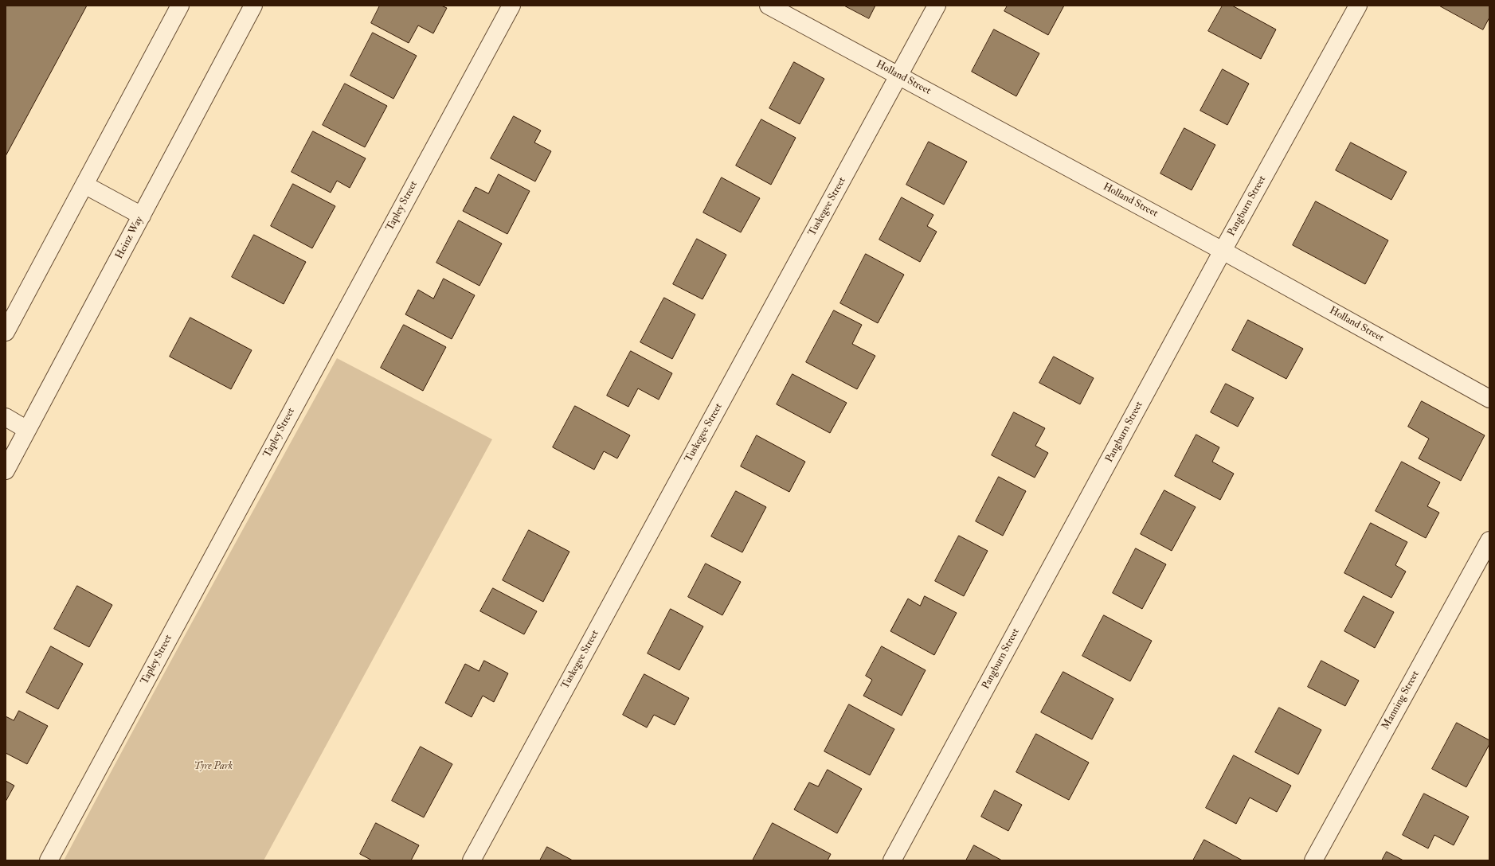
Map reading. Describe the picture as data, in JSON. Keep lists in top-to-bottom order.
{
  "streets": {
    "street": [
      "Holland Street",
      "Tapley Street",
      "Pangburn Street",
      "Tuskegee Street",
      "Heinz Way",
      "Manning Street"
    ]
  },
  "crossings": [
    ["Holland Street", "Pangburn Street"],
    ["Holland Street", "Tuskegee Street"]
  ],
  "parks": ["Tyre Park"]
}
